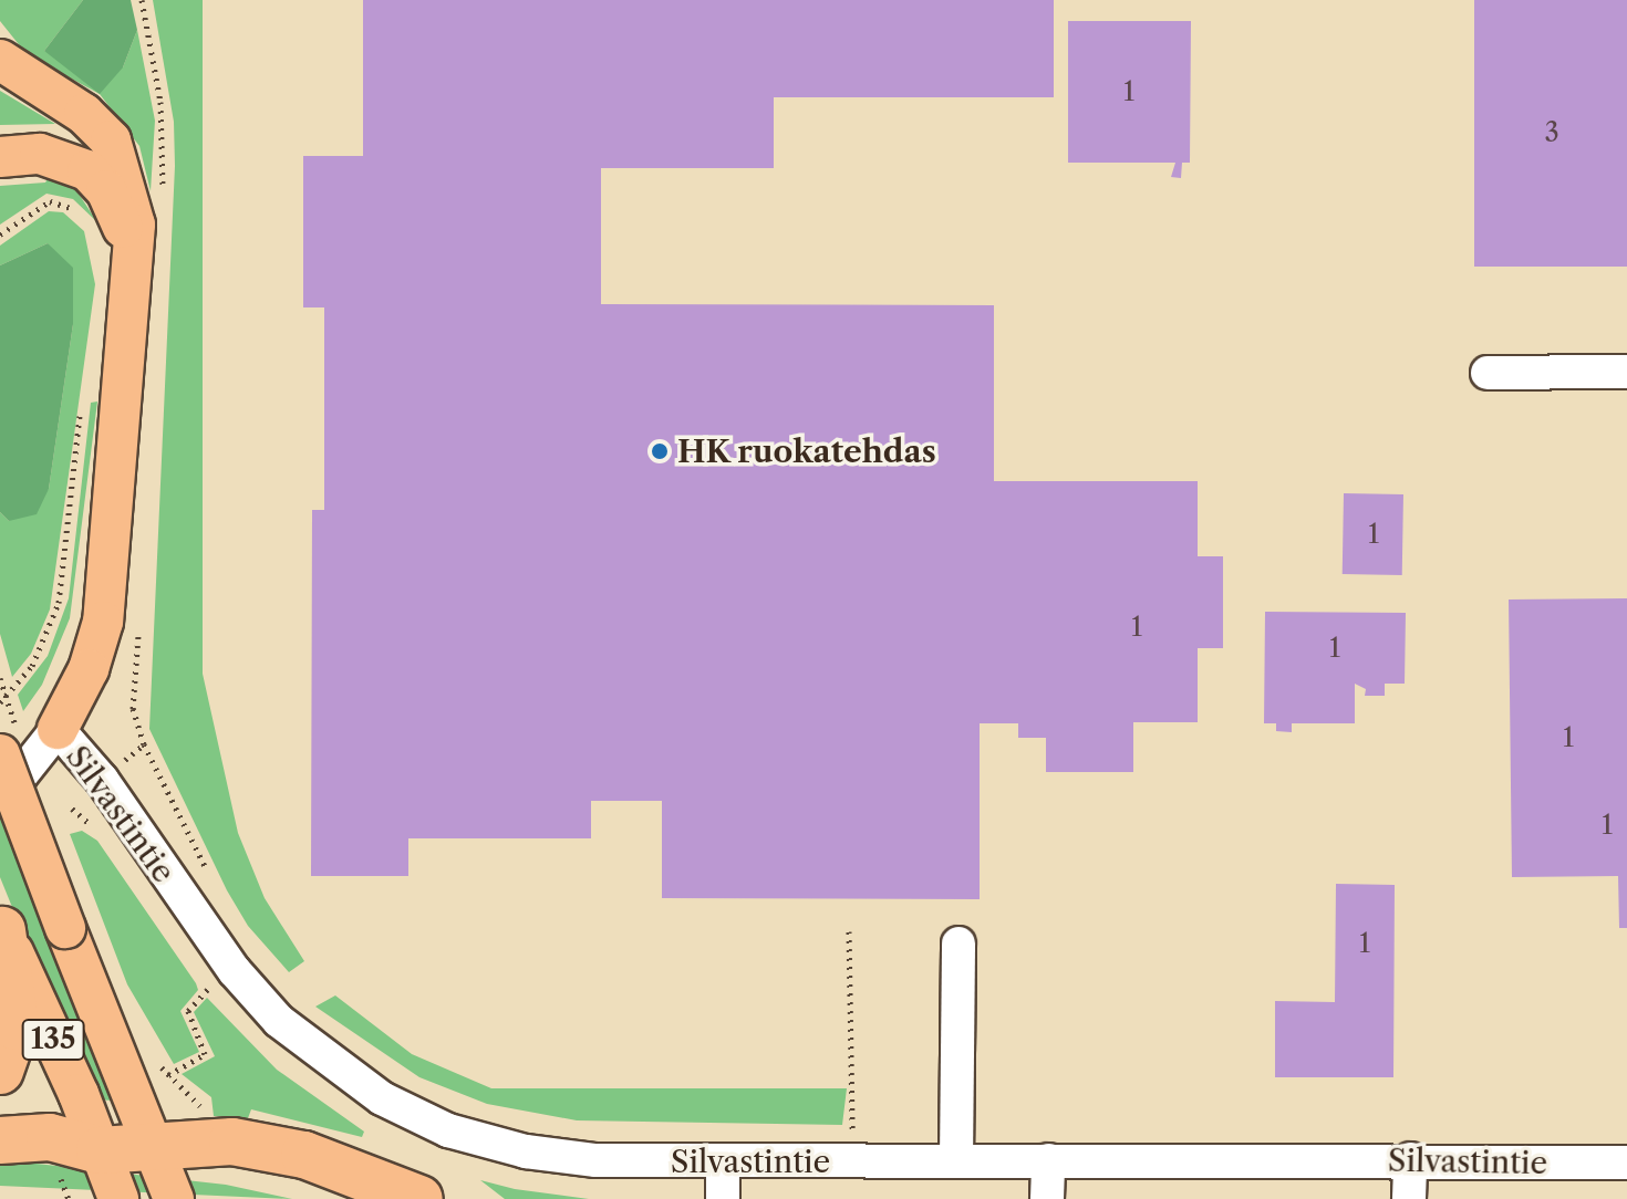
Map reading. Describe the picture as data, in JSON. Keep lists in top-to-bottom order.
{
  "streets": {
    "main road": ["135"],
    "street": ["Silvastintie"]
  },
  "places": ["HK ruokatehdas"],
  "house_numbers": [
    "1",
    "3",
    "1",
    "1",
    "1",
    "1",
    "1",
    "1"
  ]
}
